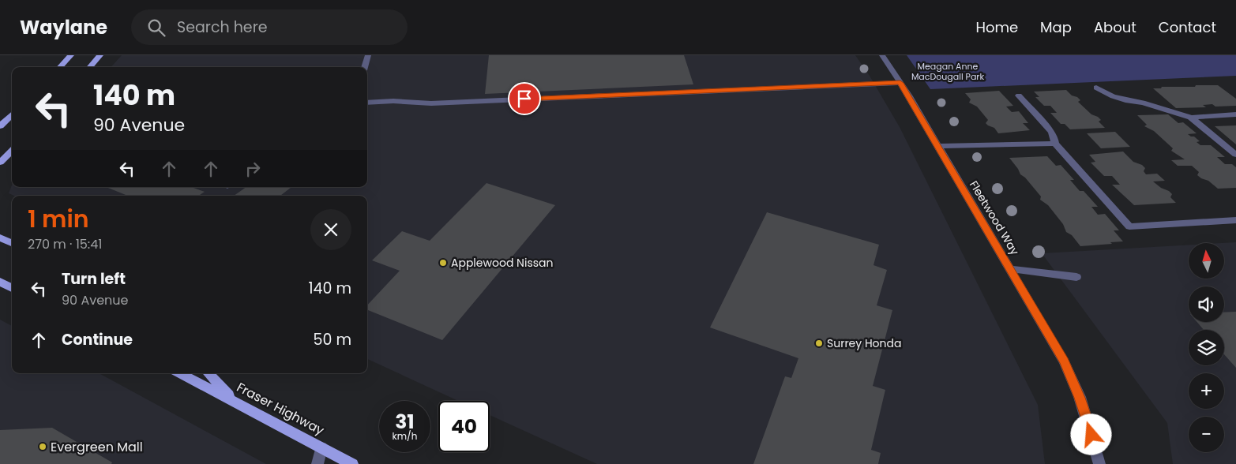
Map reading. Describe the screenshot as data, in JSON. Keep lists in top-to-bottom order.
{
  "streets": {
    "main road": ["Fraser Highway"],
    "street": ["Fleetwood Way"]
  },
  "parks": ["Meagan Anne MacDougall Park"],
  "places": ["Applewood Nissan", "Surrey Honda", "Evergreen Mall"],
  "north": "top",
  "page": {
    "header": "Waylane",
    "search": "Search here",
    "nav": [
      "Home",
      "Map",
      "About",
      "Contact"
    ],
    "turn": ["140 m", "90 Avenue"],
    "heading": ["1 min", "270 m · 15:41"],
    "map_buttons": ["+", "−"],
    "list": [
      {
        "name": "Turn left",
        "note": "90 Avenue",
        "value": "140 m"
      },
      {
        "name": "Continue",
        "value": "50 m"
      }
    ],
    "speed": "31 km/h",
    "limit": "40"
  }
}
